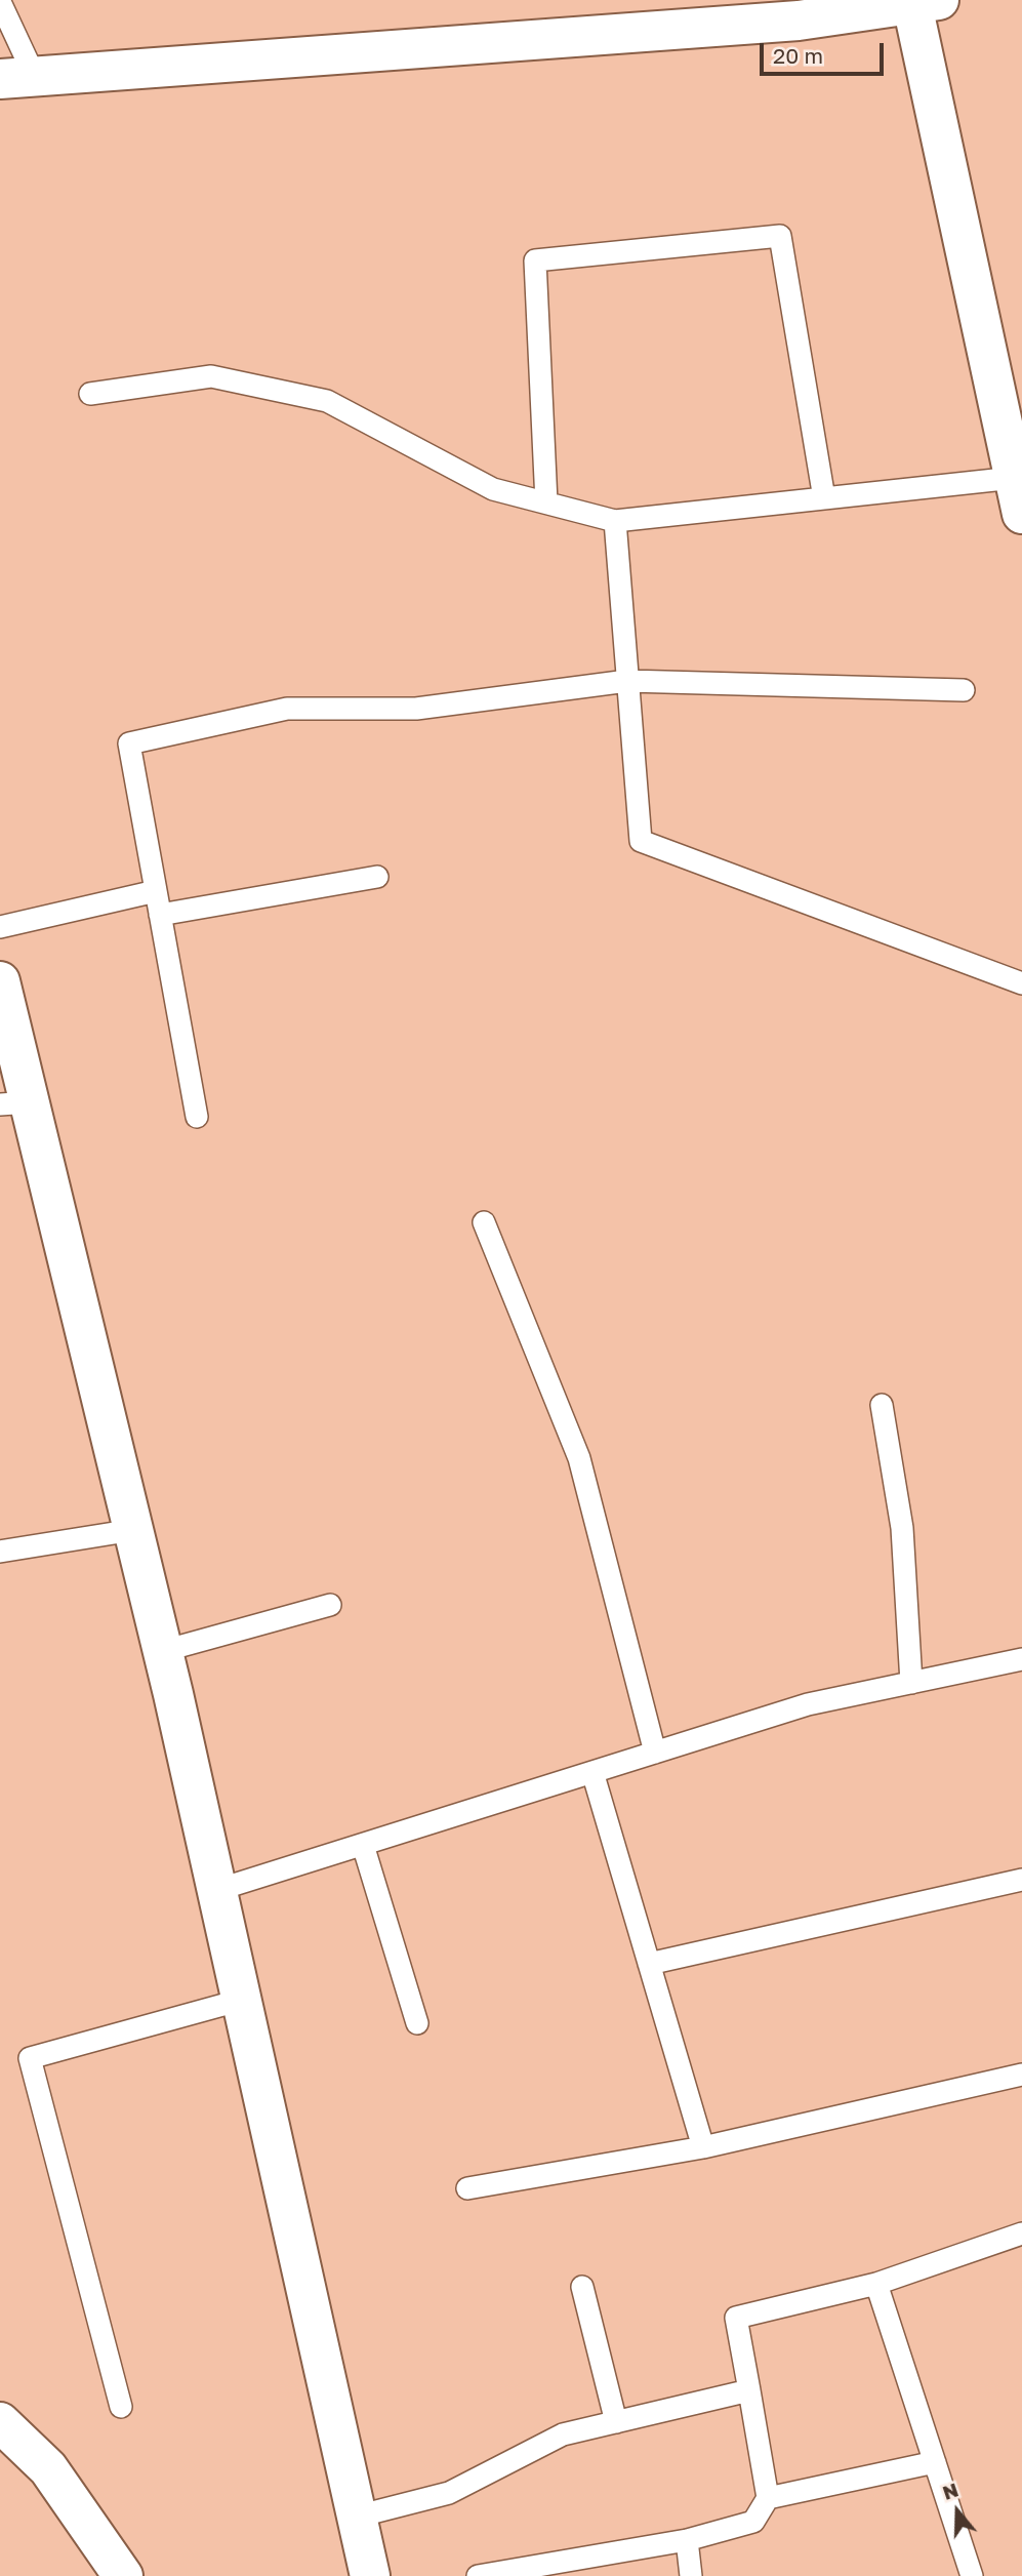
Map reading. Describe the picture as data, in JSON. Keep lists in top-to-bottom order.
{
  "scale_bar": "20 m",
  "north": "top"
}
